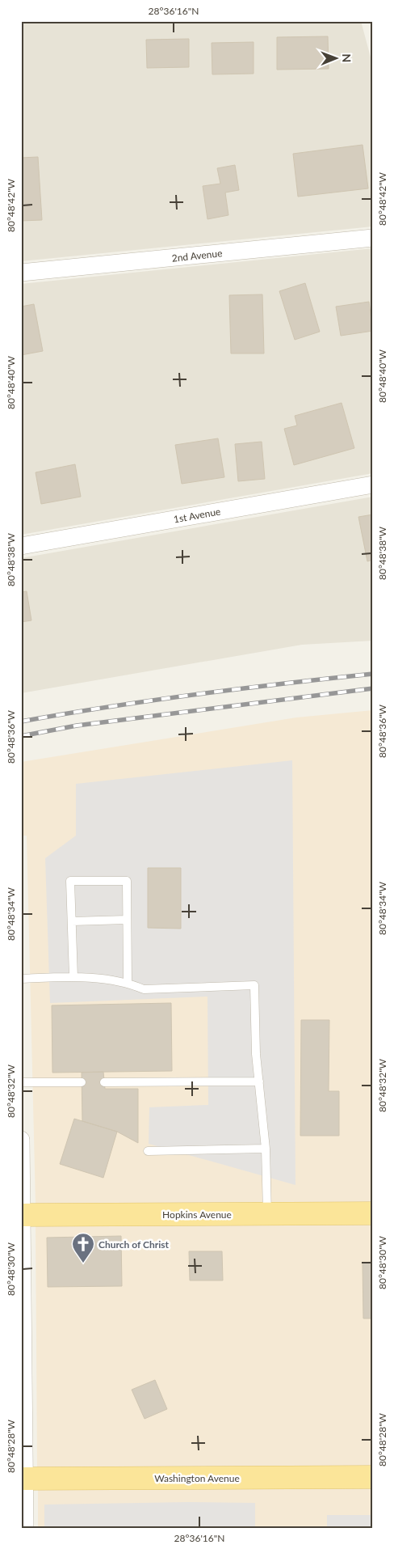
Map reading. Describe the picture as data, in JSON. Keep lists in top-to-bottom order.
{
  "streets": {
    "main road": ["Hopkins Avenue", "Washington Avenue"],
    "street": ["2nd Avenue", "1st Avenue"]
  },
  "places": {
    "church": ["Church of Christ"]
  },
  "north": "right",
  "coordinates": [
    "28°36'16\"N",
    "80°48'42\"W",
    "80°48'40\"W",
    "80°48'38\"W",
    "80°48'36\"W",
    "80°48'34\"W",
    "80°48'32\"W",
    "80°48'30\"W",
    "80°48'28\"W"
  ]
}
